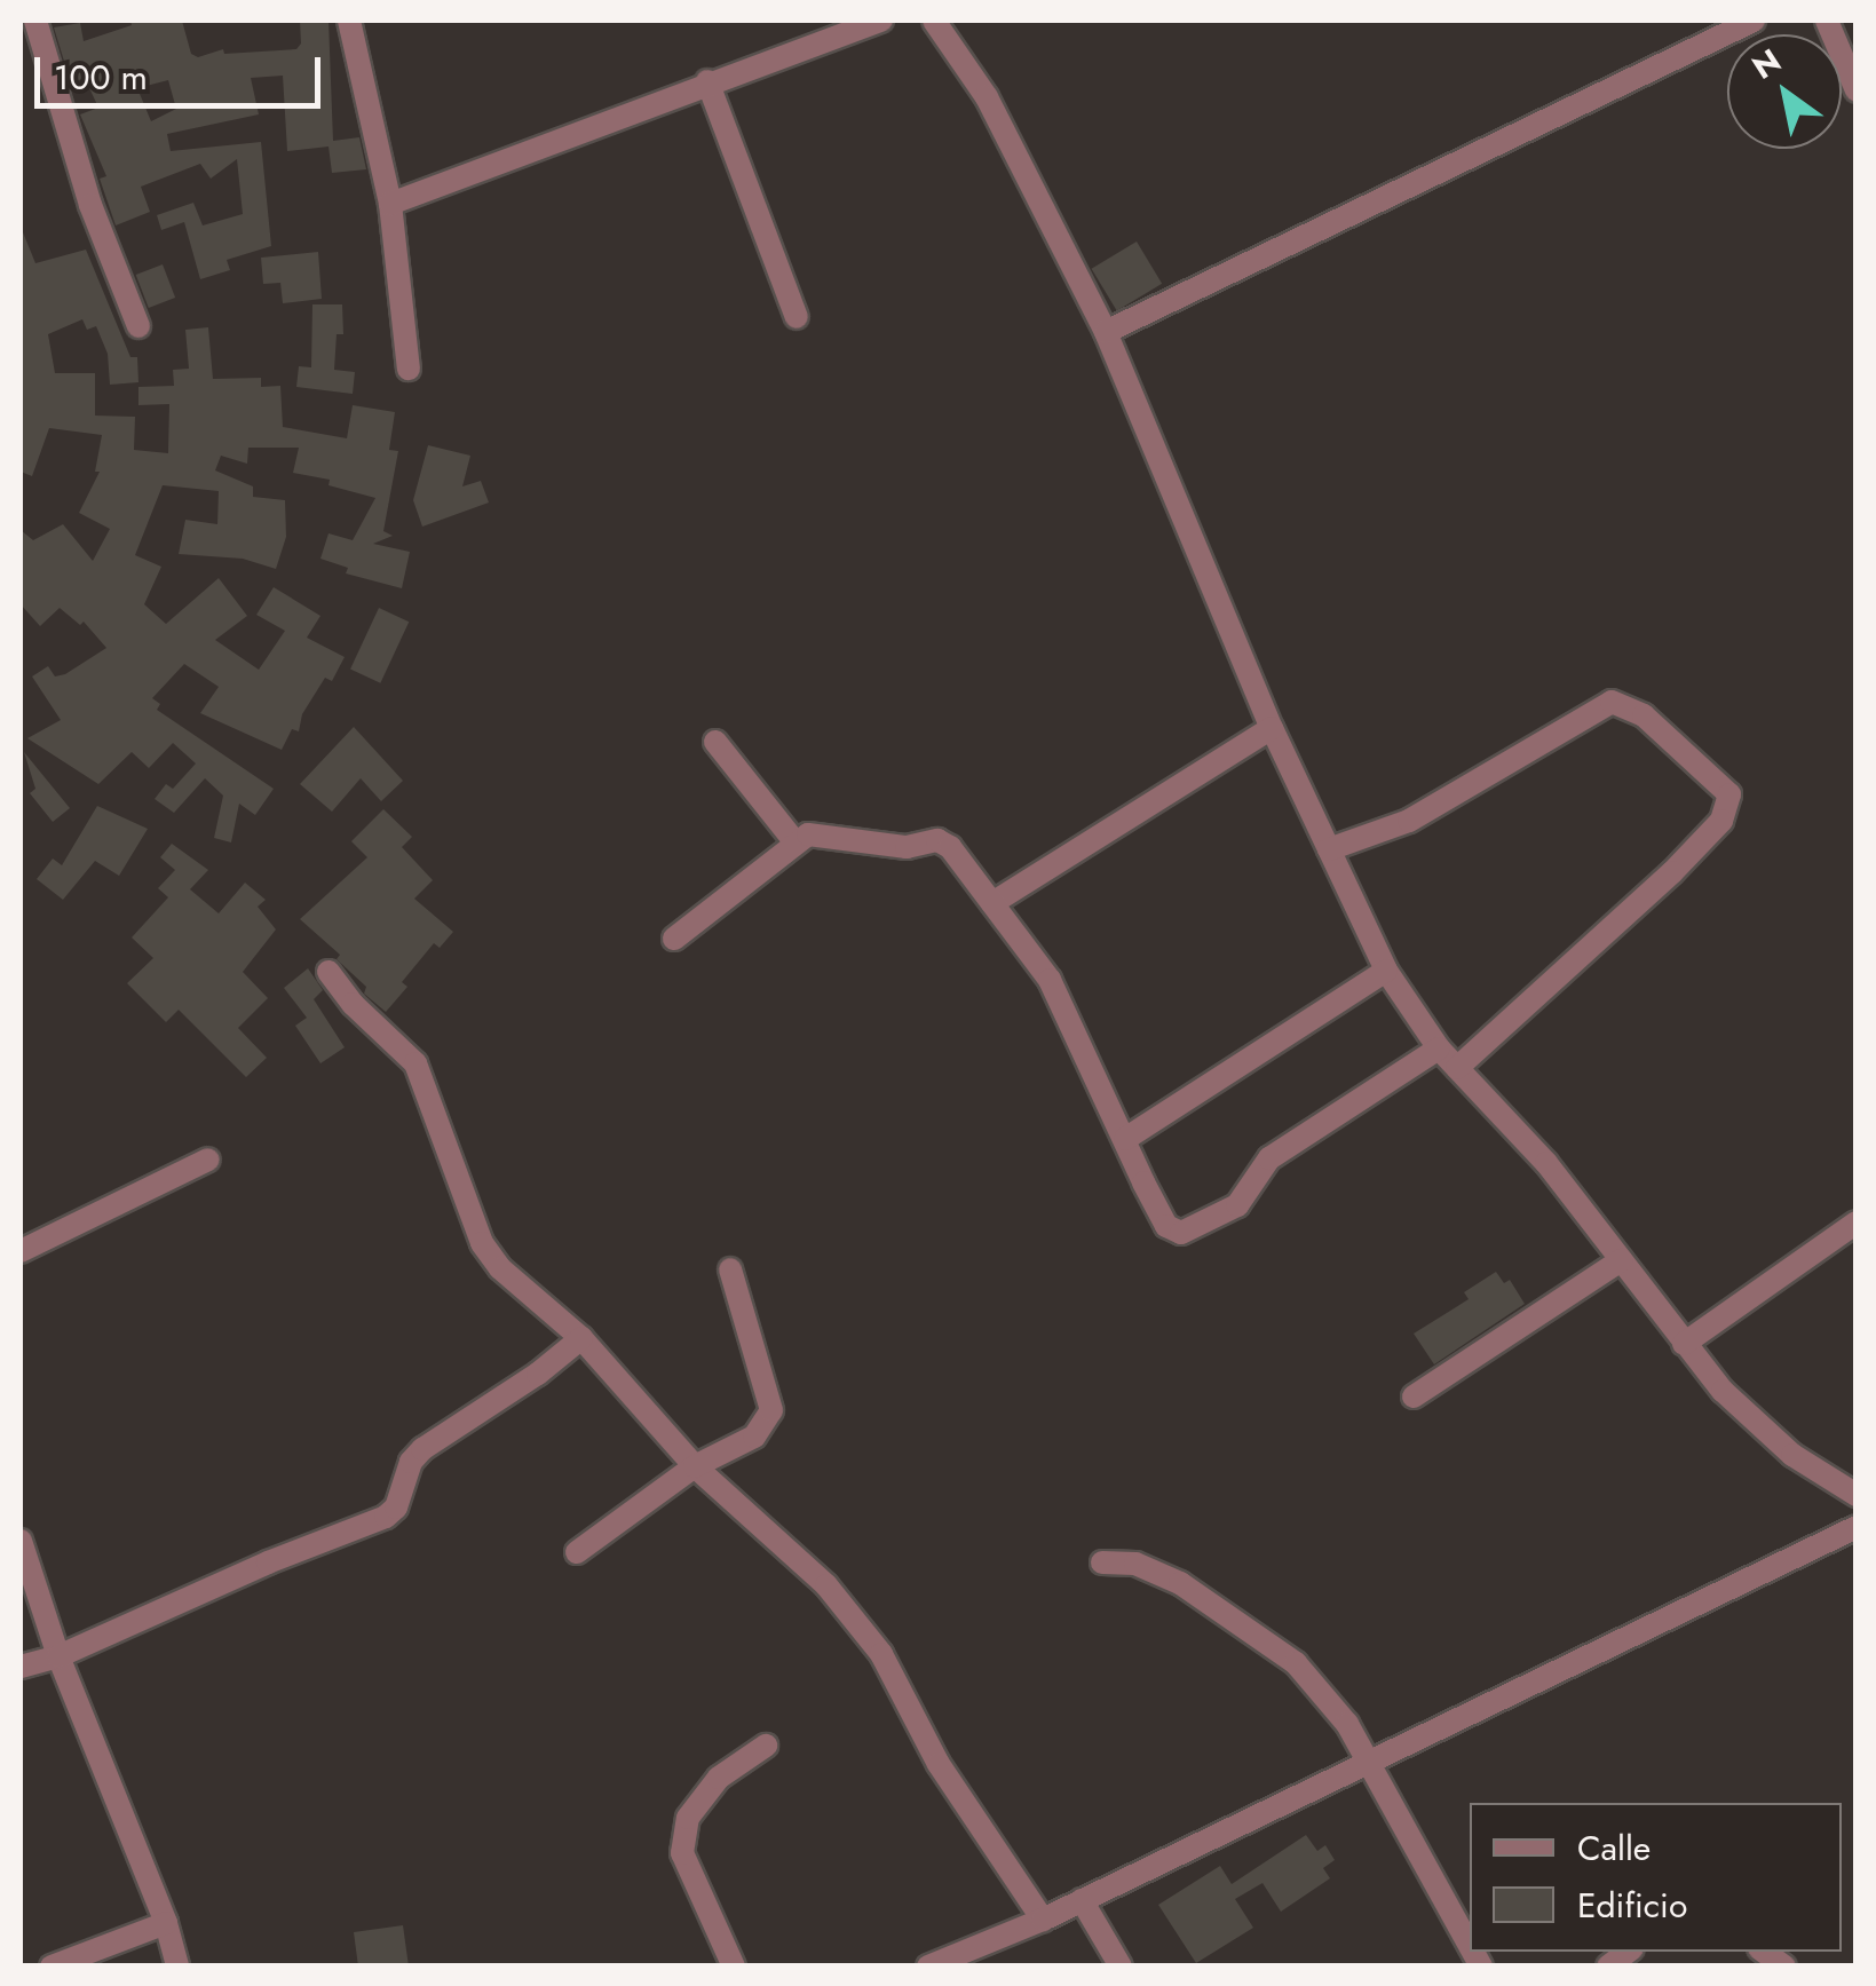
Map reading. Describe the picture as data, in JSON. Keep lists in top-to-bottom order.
{
  "legend": ["Calle", "Edificio"],
  "scale_bar": "100 m",
  "north": "top left"
}
